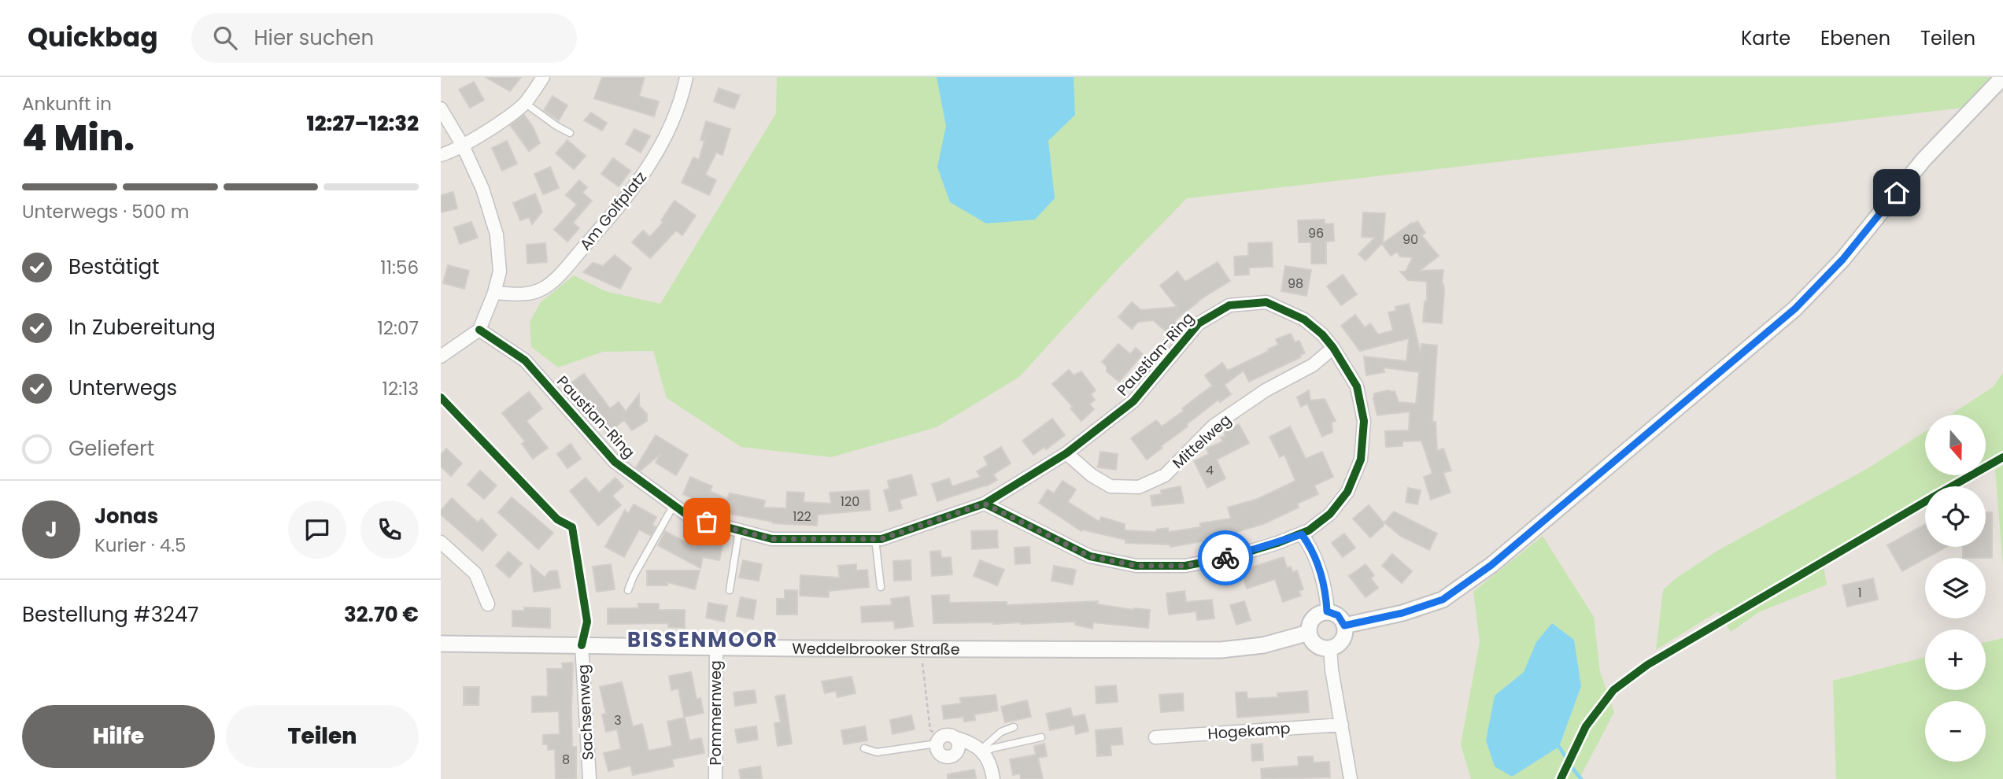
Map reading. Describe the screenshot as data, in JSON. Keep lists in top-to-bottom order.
{
  "streets": {
    "street": [
      "Am Golfplatz",
      "Paustian-Ring",
      "Mittelweg",
      "Weddelbrooker Straße",
      "Sachsenweg",
      "Pommernweg",
      "Hogekamp"
    ]
  },
  "crossings": [
    ["Paustian-Ring", "Mittelweg"],
    ["Weddelbrooker Straße", "Sachsenweg"],
    ["Weddelbrooker Straße", "Pommernweg"]
  ],
  "districts": ["BISSENMOOR"],
  "house_numbers": [
    "96",
    "90",
    "98",
    "4",
    "120",
    "122",
    "1",
    "3",
    "8"
  ],
  "north": "bottom",
  "page": {
    "header": "Quickbag",
    "search": "Hier suchen",
    "nav": ["Karte", "Ebenen", "Teilen"],
    "heading": ["4 Min.", "Ankunft in", "12:27–12:32"],
    "panel": [
      "Jonas",
      "Kurier · 4.5",
      "Bestellung #3247",
      "32.70 €"
    ],
    "bar": "Unterwegs · 500 m",
    "list": [
      ["Bestätigt", "11:56"],
      ["In Zubereitung", "12:07"],
      ["Unterwegs", "12:13"],
      "Geliefert"
    ],
    "map_buttons": ["+", "−"],
    "round": "J",
    "buttons": ["Hilfe", "Teilen"]
  }
}
